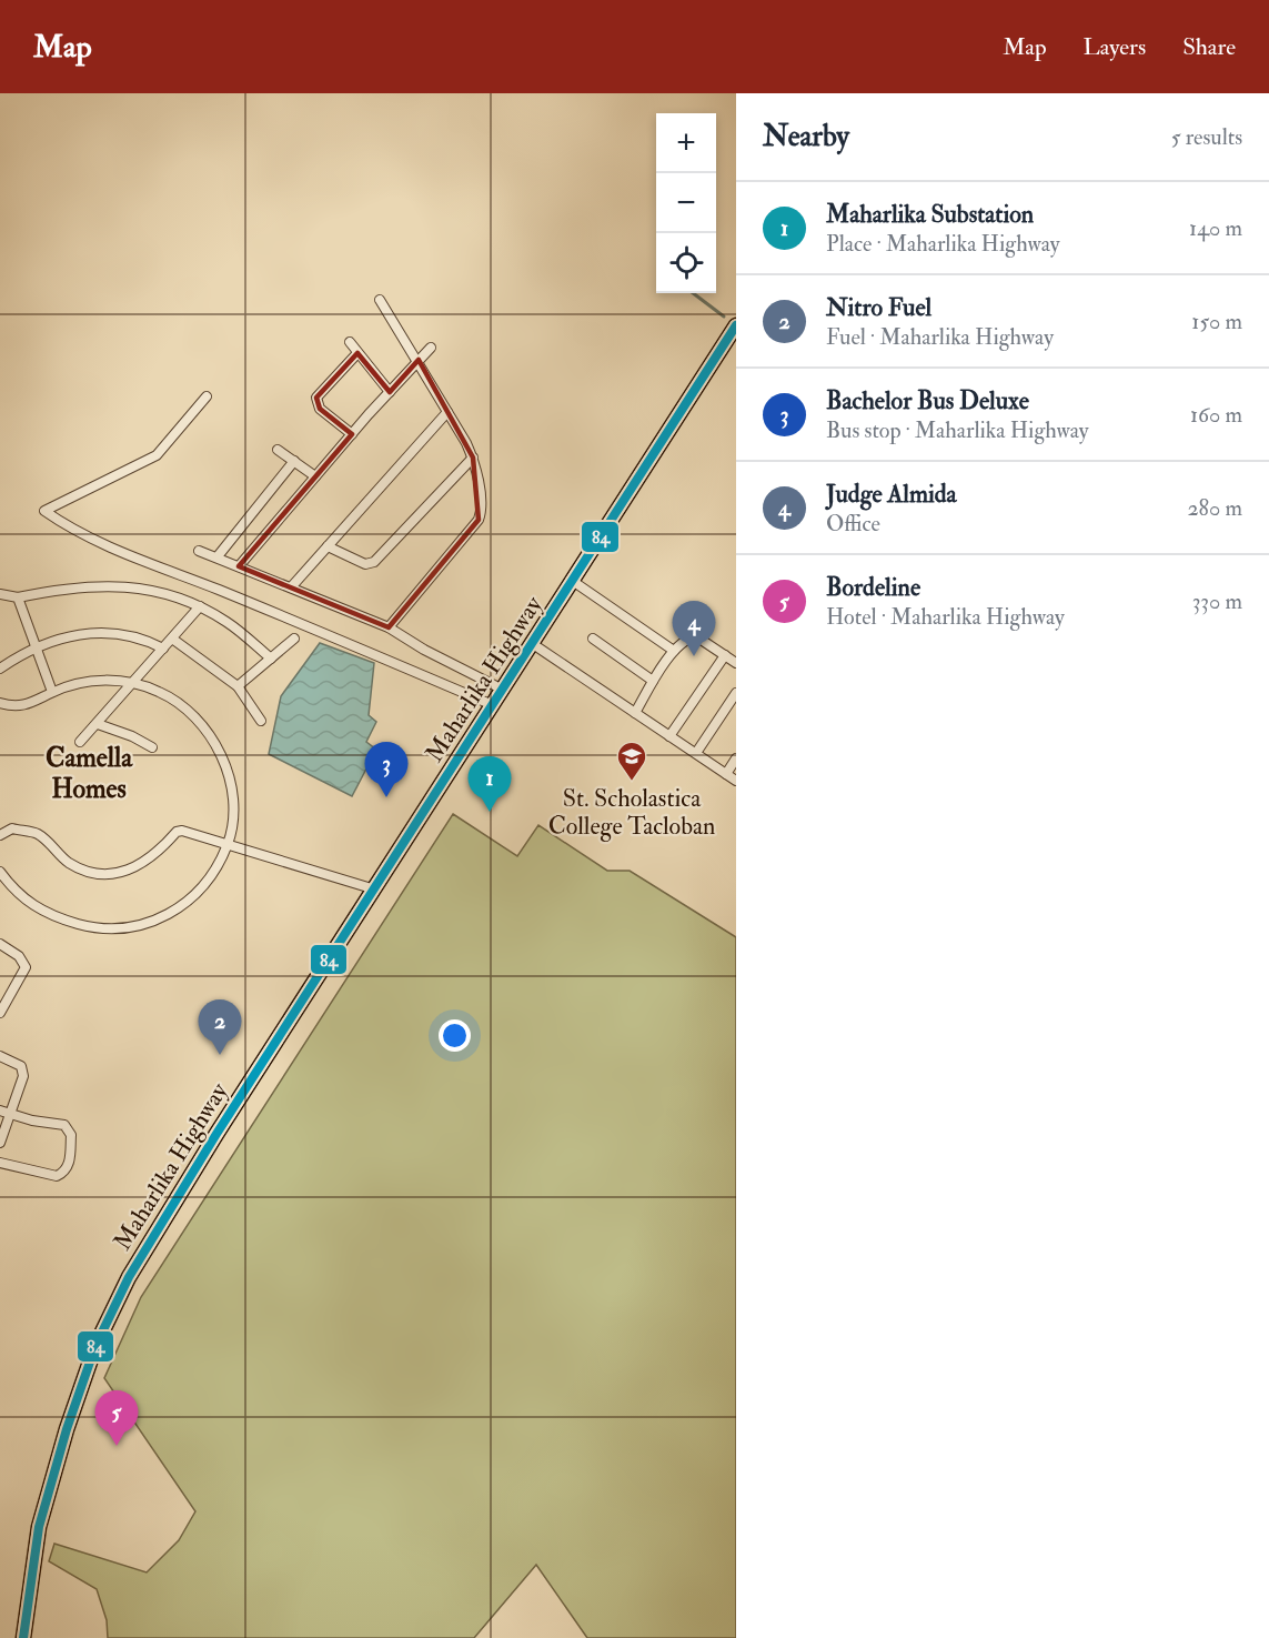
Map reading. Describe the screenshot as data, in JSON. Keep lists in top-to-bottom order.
{
  "streets": {
    "highway": ["Maharlika Highway"]
  },
  "districts": ["Camella Homes"],
  "places": {
    "school or university": ["St. Scholastica College Tacloban"]
  },
  "lines": ["transit line 84"],
  "page": {
    "header": "Map",
    "nav": ["Map", "Layers", "Share"],
    "heading": ["Nearby", "5 results"],
    "map_buttons": ["+", "−"],
    "list": [
      {
        "mark": "1",
        "name": "Maharlika Substation",
        "note": "Place · Maharlika Highway",
        "value": "140 m"
      },
      {
        "mark": "2",
        "name": "Nitro Fuel",
        "note": "Fuel · Maharlika Highway",
        "value": "150 m"
      },
      {
        "mark": "3",
        "name": "Bachelor Bus Deluxe",
        "note": "Bus stop · Maharlika Highway",
        "value": "160 m"
      },
      {
        "mark": "4",
        "name": "Judge Almida",
        "note": "Office",
        "value": "280 m"
      },
      {
        "mark": "5",
        "name": "Bordeline",
        "note": "Hotel · Maharlika Highway",
        "value": "330 m"
      }
    ],
    "pins": [
      "4",
      "3",
      "1",
      "2",
      "5"
    ]
  }
}
